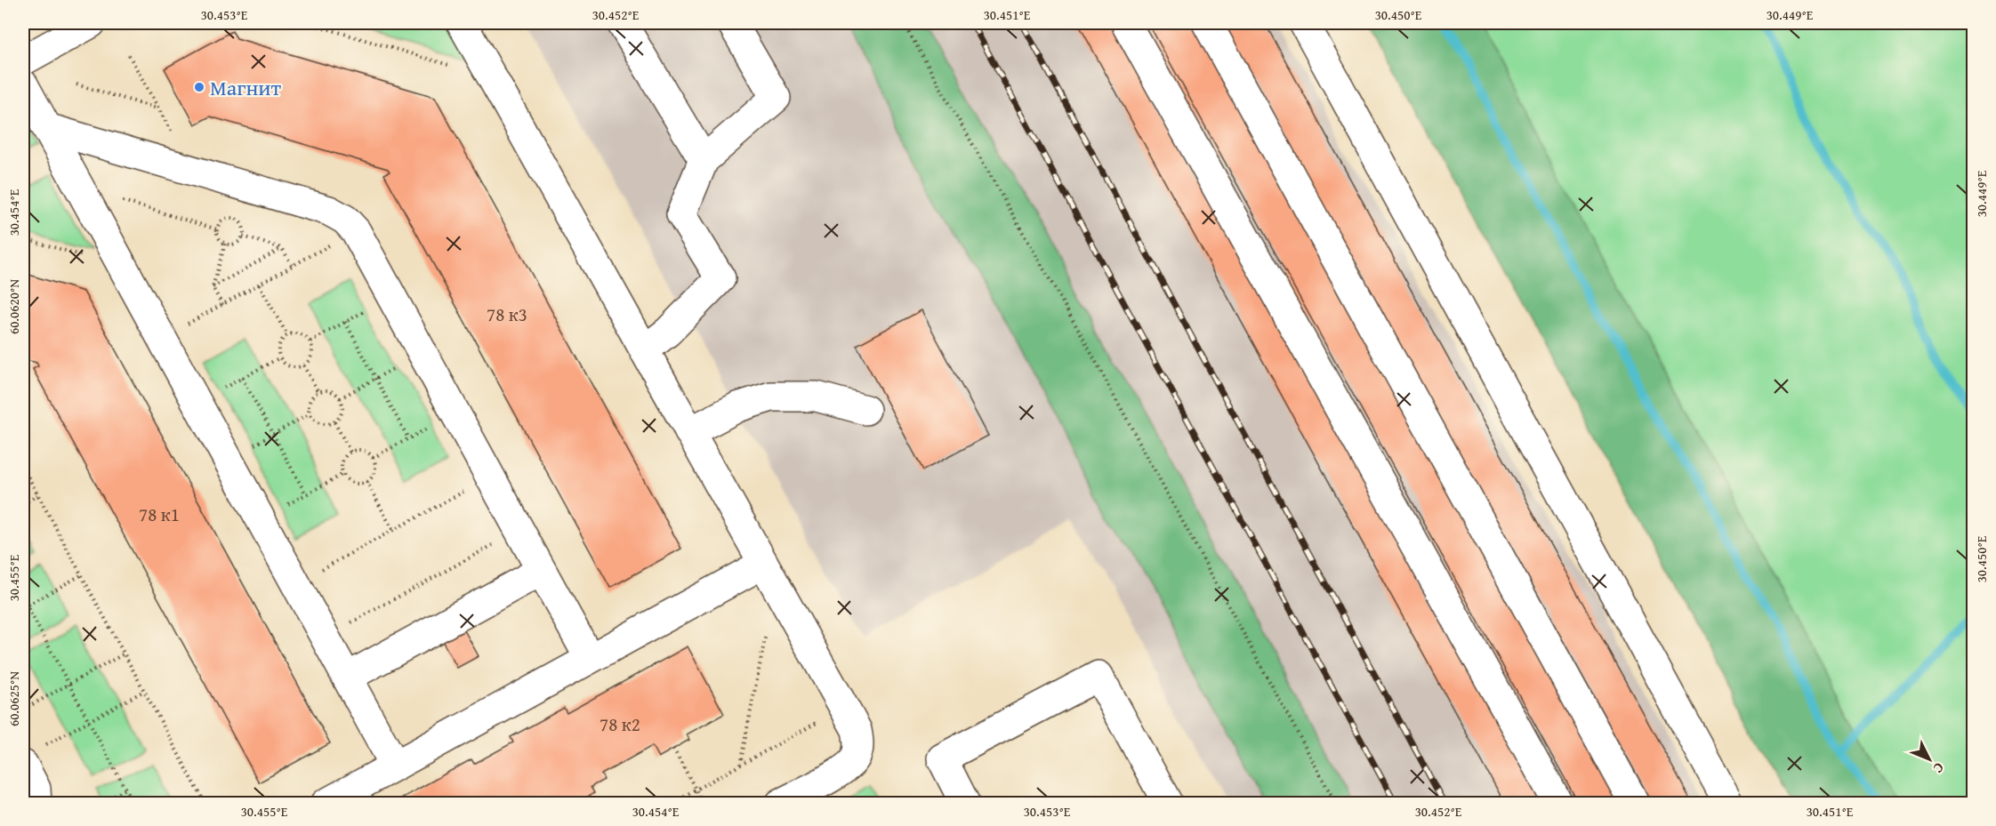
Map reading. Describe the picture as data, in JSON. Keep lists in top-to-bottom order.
{
  "places": ["Магнит"],
  "house_numbers": ["78 к3", "78 к1", "78 к2"],
  "north": "bottom right",
  "coordinates": [
    "30.453°E",
    "30.452°E",
    "30.451°E",
    "30.450°E",
    "30.449°E",
    "30.454°E",
    "60.0620°N",
    "30.455°E",
    "60.0625°N"
  ]
}
